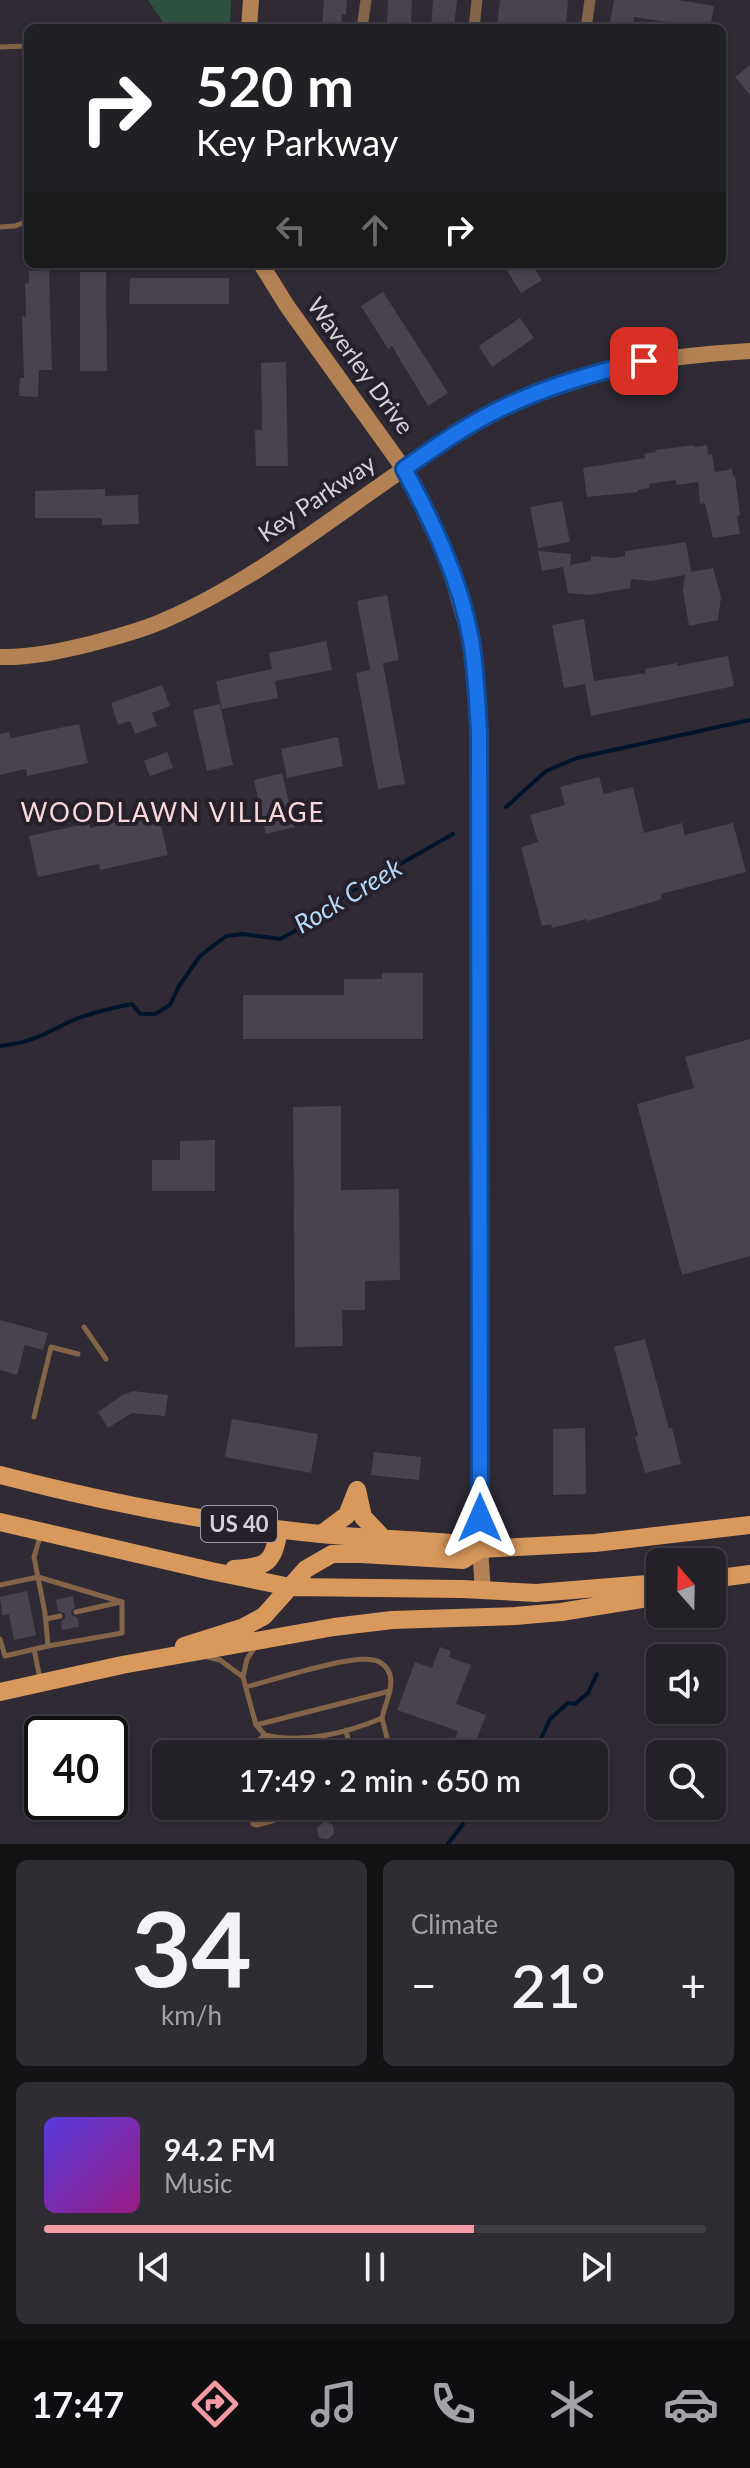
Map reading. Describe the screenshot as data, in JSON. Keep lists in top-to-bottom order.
{
  "streets": {
    "main road": ["US 40"],
    "street": ["Waverley Drive", "Key Parkway"]
  },
  "crossings": [
    ["Waverley Drive", "Key Parkway"],
    ["Waverley Drive", "US 40"]
  ],
  "districts": ["WOODLAWN VILLAGE"],
  "water": ["Rock Creek"],
  "north": "top",
  "page": {
    "turn": ["520 m", "Key Parkway"],
    "limit": "40",
    "trip": "17:49 · 2 min · 650 m",
    "tile": [
      ["34", "km/h"],
      "Climate"
    ],
    "heat": ["−", "21°", "+"],
    "song": ["94.2 FM", "Music"],
    "tabs": "17:47"
  }
}
